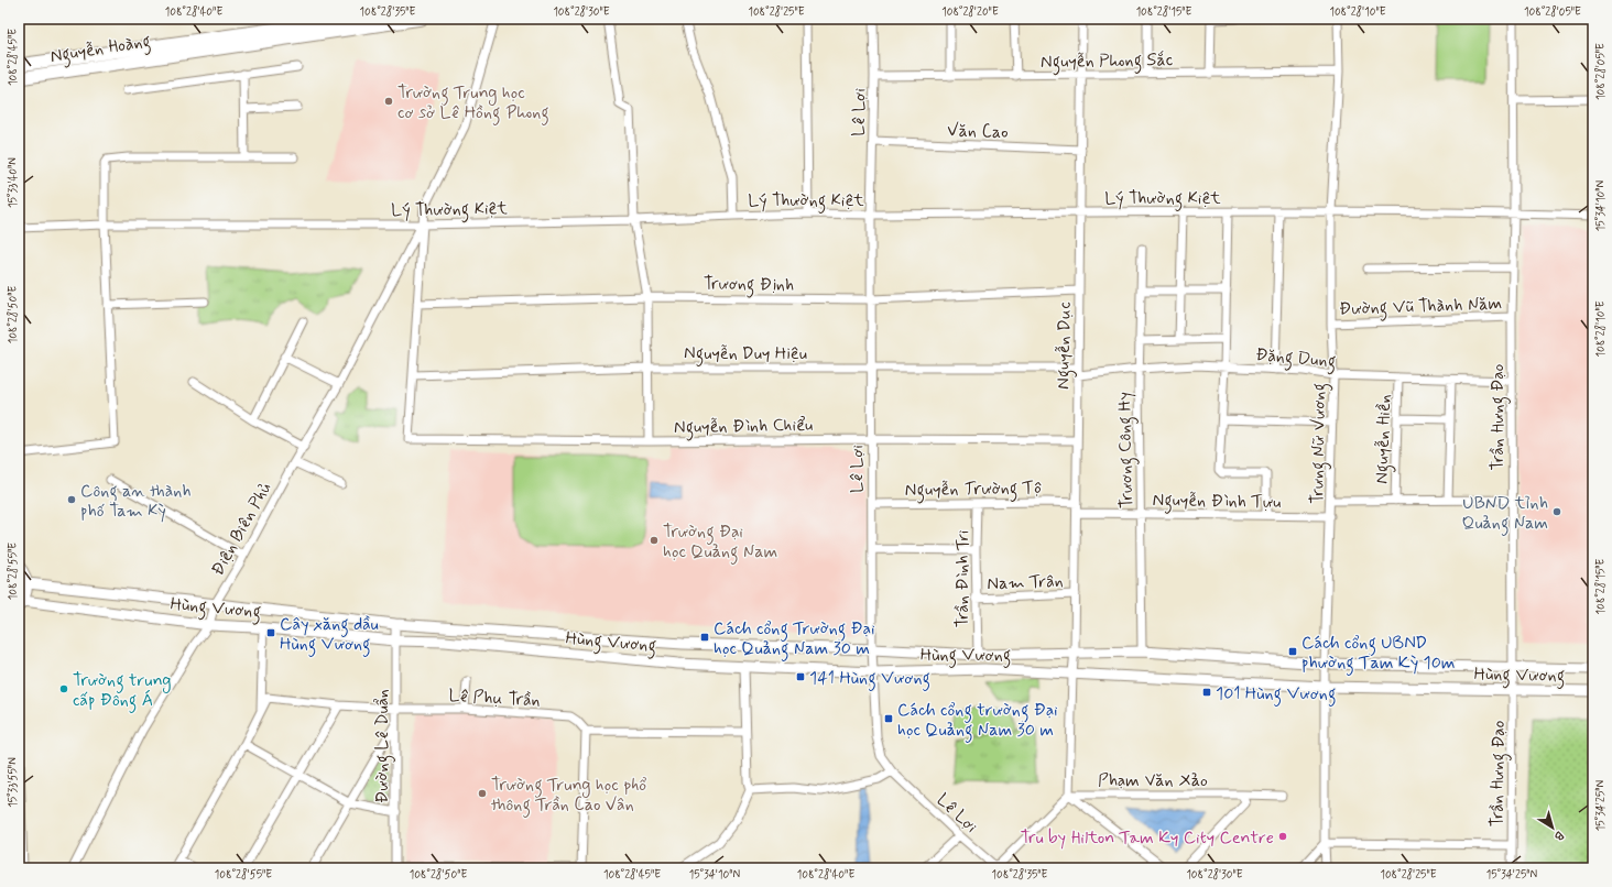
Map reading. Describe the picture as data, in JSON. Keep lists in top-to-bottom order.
{
  "streets": {
    "highway": ["Nguyễn Hoàng"],
    "main road": ["Hùng Vương"],
    "street": [
      "Nguyễn Phong Sắc",
      "Lê Lợi",
      "Văn Cao",
      "Lý Thường Kiệt",
      "Trương Định",
      "Đường Vũ Thành Năm",
      "Nguyễn Dục",
      "Nguyễn Duy Hiệu",
      "Đặng Dung",
      "Trần Hưng Đạo",
      "Nguyễn Đình Chiểu",
      "Nguyễn Hiền",
      "Trưng Nữ Vương",
      "Trương Công Hy",
      "Nguyễn Trường Tộ",
      "Nguyễn Đình Tựu",
      "Điện Biên Phủ",
      "Trần Đình Tri",
      "Nam Trân",
      "Lê Phụ Trần",
      "Đường Lê Duẩn",
      "Phạm Văn Xảo"
    ]
  },
  "crossings": [
    ["Nguyễn Phong Sắc", "Lê Lợi"],
    ["Nguyễn Phong Sắc", "Nguyễn Dục"],
    ["Nguyễn Phong Sắc", "Trưng Nữ Vương"],
    ["Lê Lợi", "Văn Cao"],
    ["Lê Lợi", "Lý Thường Kiệt"],
    ["Lê Lợi", "Trương Định"],
    ["Lê Lợi", "Nguyễn Duy Hiệu"],
    ["Lê Lợi", "Nguyễn Đình Chiểu"],
    ["Lê Lợi", "Nguyễn Trường Tộ"],
    ["Lê Lợi", "Hùng Vương"],
    ["Văn Cao", "Nguyễn Dục"],
    ["Lý Thường Kiệt", "Nguyễn Dục"],
    ["Lý Thường Kiệt", "Trần Hưng Đạo"],
    ["Lý Thường Kiệt", "Trưng Nữ Vương"],
    ["Lý Thường Kiệt", "Điện Biên Phủ"],
    ["Trương Định", "Nguyễn Dục"],
    ["Đường Vũ Thành Năm", "Trần Hưng Đạo"],
    ["Đường Vũ Thành Năm", "Trưng Nữ Vương"],
    ["Nguyễn Dục", "Nguyễn Duy Hiệu"],
    ["Nguyễn Dục", "Đặng Dung"],
    ["Nguyễn Dục", "Nguyễn Đình Chiểu"],
    ["Nguyễn Dục", "Nguyễn Trường Tộ"],
    ["Nguyễn Dục", "Nguyễn Đình Tựu"],
    ["Nguyễn Dục", "Nam Trân"],
    ["Nguyễn Dục", "Hùng Vương"],
    ["Nguyễn Dục", "Phạm Văn Xảo"],
    ["Nguyễn Duy Hiệu", "Đặng Dung"],
    ["Nguyễn Duy Hiệu", "Nguyễn Đình Chiểu"],
    ["Đặng Dung", "Trần Hưng Đạo"],
    ["Đặng Dung", "Nguyễn Hiền"],
    ["Đặng Dung", "Trưng Nữ Vương"],
    ["Đặng Dung", "Trương Công Hy"],
    ["Trần Hưng Đạo", "Hùng Vương"],
    ["Trưng Nữ Vương", "Nguyễn Đình Tựu"],
    ["Trưng Nữ Vương", "Hùng Vương"],
    ["Trương Công Hy", "Nguyễn Đình Tựu"],
    ["Trương Công Hy", "Hùng Vương"],
    ["Nguyễn Trường Tộ", "Trần Đình Tri"],
    ["Điện Biên Phủ", "Hùng Vương"],
    ["Trần Đình Tri", "Nam Trân"],
    ["Trần Đình Tri", "Hùng Vương"],
    ["Hùng Vương", "Đường Lê Duẩn"],
    ["Lê Phụ Trần", "Đường Lê Duẩn"]
  ],
  "places": {
    "other": [
      "Trường Trung học cơ sở Lê Hồng Phong",
      "Công an thành phố Tam Kỳ",
      "UBND tỉnh Quảng Nam",
      "Trường Đại học Quảng Nam",
      "Trường trung cấp Đông Á",
      "Trường Trung học phổ thông Trần Cao Vân",
      "Tru by Hilton Tam Ky City Centre"
    ],
    "transit": [
      "Cây xăng dầu Hùng Vương",
      "Cách cổng Trường Đại học Quảng Nam 30 m",
      "Cách cổng UBND phường Tam Kỳ 10m",
      "141 Hùng Vương",
      "101 Hùng Vương",
      "Cách cổng trường Đại học Quảng Nam 30 m"
    ]
  },
  "north": "bottom right",
  "coordinates": [
    "108°28'40\"E",
    "108°28'35\"E",
    "108°28'30\"E",
    "108°28'25\"E",
    "108°28'20\"E",
    "108°28'15\"E",
    "108°28'10\"E",
    "108°28'05\"E",
    "108°28'45\"E",
    "15°33'40\"N",
    "15°34'10\"N",
    "108°28'50\"E",
    "108°28'55\"E",
    "15°33'55\"N",
    "15°34'25\"N"
  ]
}
